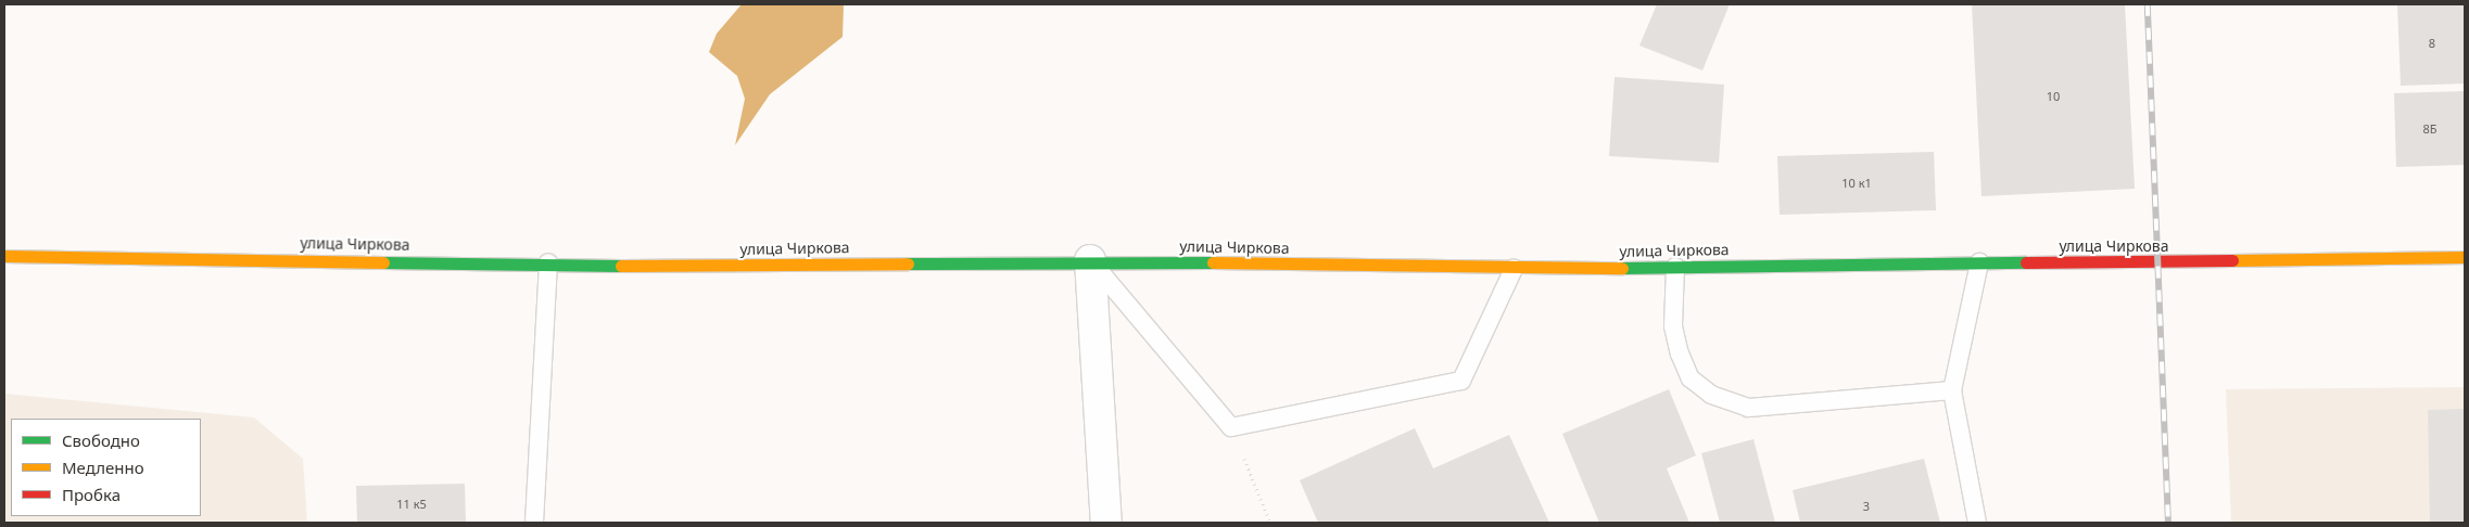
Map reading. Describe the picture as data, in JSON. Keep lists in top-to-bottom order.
{
  "streets": {
    "main road": ["улица Чиркова"]
  },
  "house_numbers": [
    "8",
    "10",
    "8Б",
    "10 к1",
    "11 к5",
    "3"
  ],
  "legend": ["Свободно", "Медленно", "Пробка"]
}
